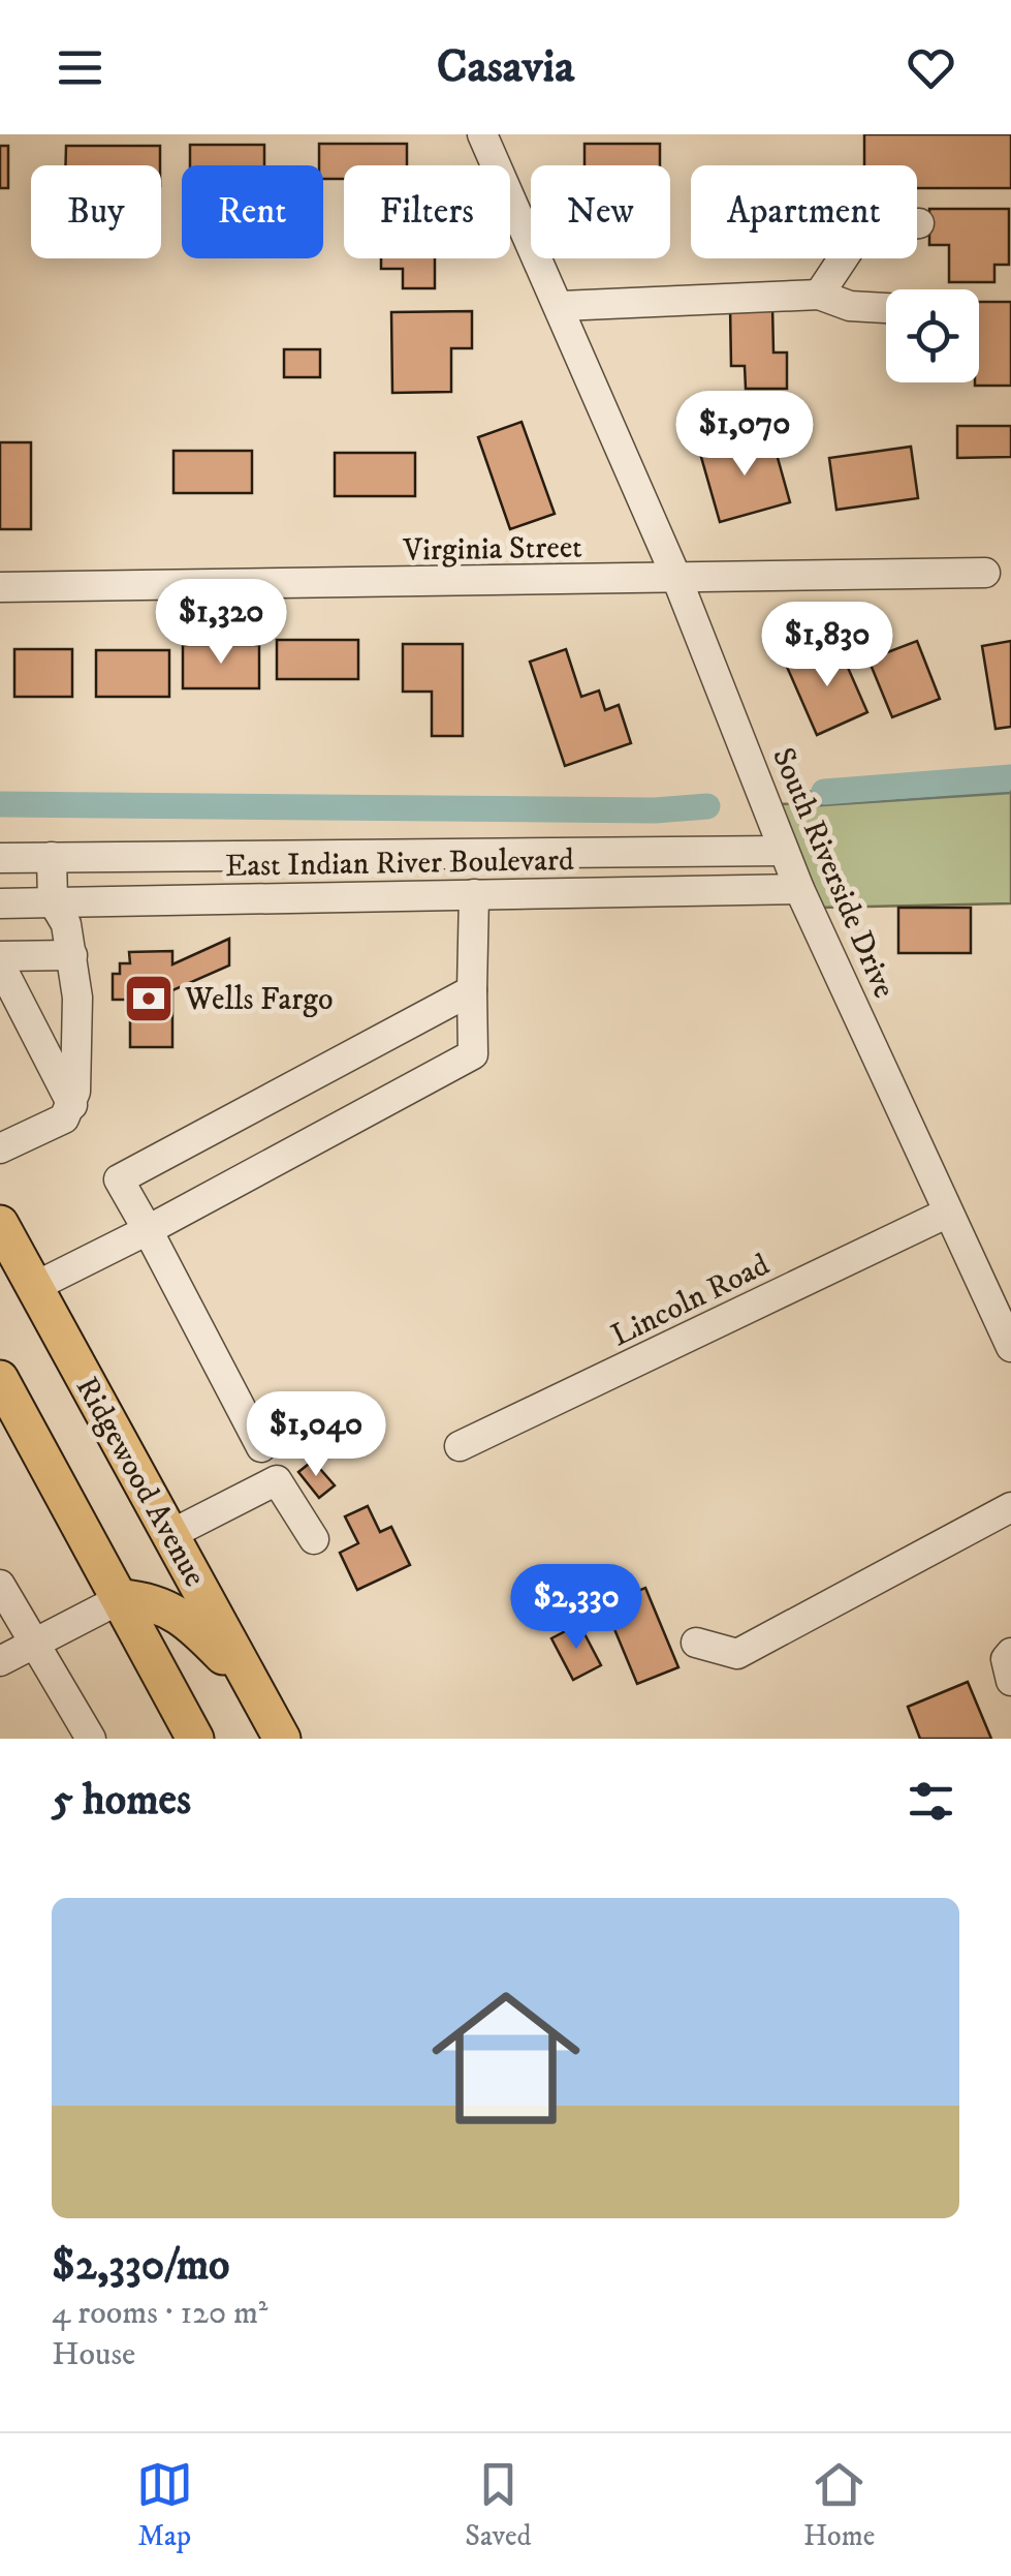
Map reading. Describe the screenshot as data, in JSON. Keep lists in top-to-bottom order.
{
  "streets": {
    "main road": ["Ridgewood Avenue"],
    "street": [
      "Virginia Street",
      "East Indian River Boulevard",
      "South Riverside Drive",
      "Lincoln Road"
    ]
  },
  "crossings": [
    ["Virginia Street", "South Riverside Drive"],
    ["East Indian River Boulevard", "South Riverside Drive"],
    ["South Riverside Drive", "Lincoln Road"]
  ],
  "places": {
    "bank": ["Wells Fargo"]
  },
  "page": {
    "header": "Casavia",
    "chip": [
      "Buy",
      "Rent",
      "Filters",
      "New",
      "Apartment"
    ],
    "price": [
      "$1,070",
      "$1,320",
      "$1,830",
      "$1,040",
      "$2,330"
    ],
    "heading": "5 homes",
    "list": [
      {
        "name": "$2,330/mo",
        "note": "4 rooms · 120 m² · House"
      }
    ],
    "tabs": ["Map", "Saved", "Home"]
  }
}
